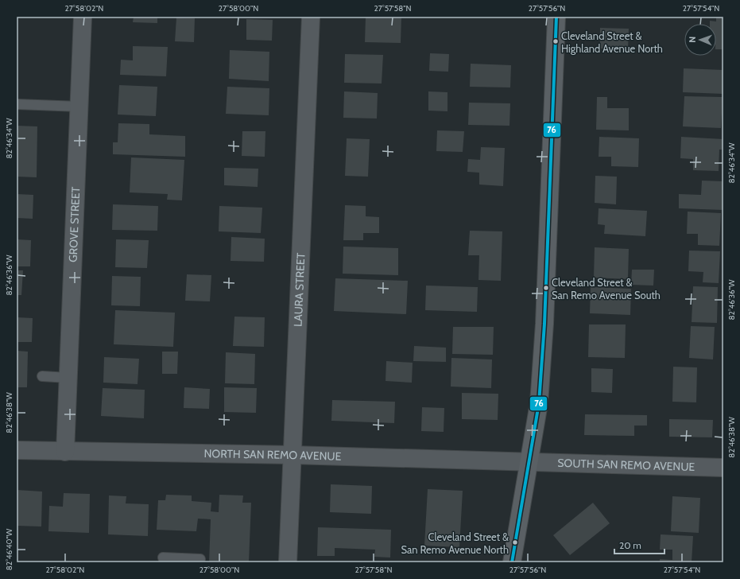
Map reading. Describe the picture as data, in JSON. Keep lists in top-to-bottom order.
{
  "streets": {
    "street": [
      "GROVE STREET",
      "LAURA STREET",
      "NORTH SAN REMO AVENUE",
      "SOUTH SAN REMO AVENUE"
    ]
  },
  "crossings": [
    ["GROVE STREET", "NORTH SAN REMO AVENUE"],
    ["LAURA STREET", "NORTH SAN REMO AVENUE"],
    ["NORTH SAN REMO AVENUE", "SOUTH SAN REMO AVENUE"]
  ],
  "places": ["Cleveland Street & Highland Avenue North", "Cleveland Street & San Remo Avenue South", "Cleveland Street & San Remo Avenue North"],
  "lines": ["transit line 76"],
  "scale_bar": "20 m",
  "north": "left",
  "coordinates": [
    "27°58'02\"N",
    "27°58'00\"N",
    "27°57'58\"N",
    "27°57'56\"N",
    "27°57'54\"N",
    "82°46'34\"W",
    "82°46'36\"W",
    "82°46'38\"W",
    "82°46'40\"W"
  ]
}
